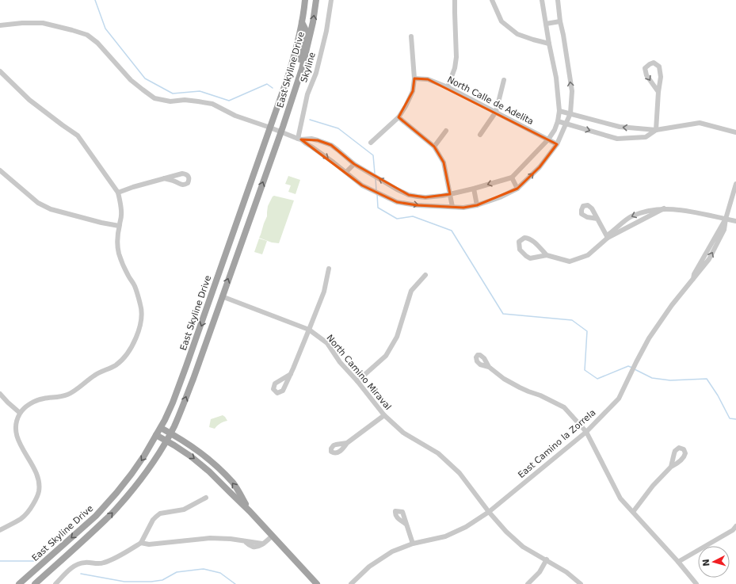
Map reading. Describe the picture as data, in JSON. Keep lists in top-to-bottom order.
{
  "streets": {
    "main road": ["East Skyline Drive"],
    "street": [
      "Skyline",
      "North Calle de Adelita",
      "North Camino Miraval",
      "East Camino la Zorrela"
    ]
  },
  "crossings": [
    ["East Skyline Drive", "North Camino Miraval"],
    ["North Camino Miraval", "East Camino la Zorrela"]
  ],
  "north": "left"
}
